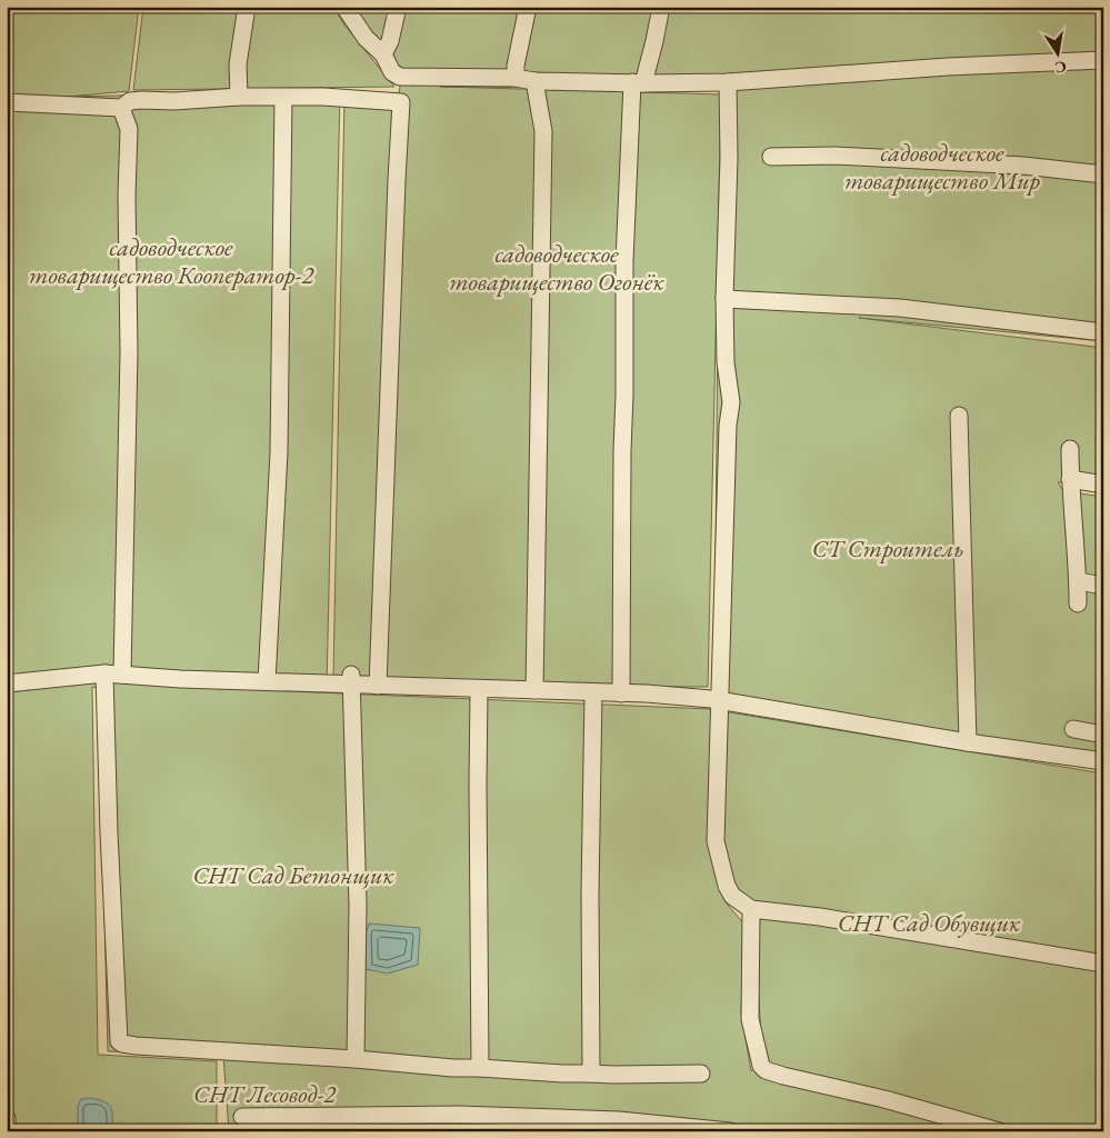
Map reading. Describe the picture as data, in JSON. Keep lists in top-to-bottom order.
{
  "parks": [
    "садоводческое товарищество Мир",
    "садоводческое товарищество Кооператор-2",
    "садоводческое товарищество Огонёк",
    "СТ Строитель",
    "СНТ Сад Бетонщик",
    "СНТ Сад Обувщик",
    "СНТ Лесовод-2"
  ],
  "north": "bottom"
}
